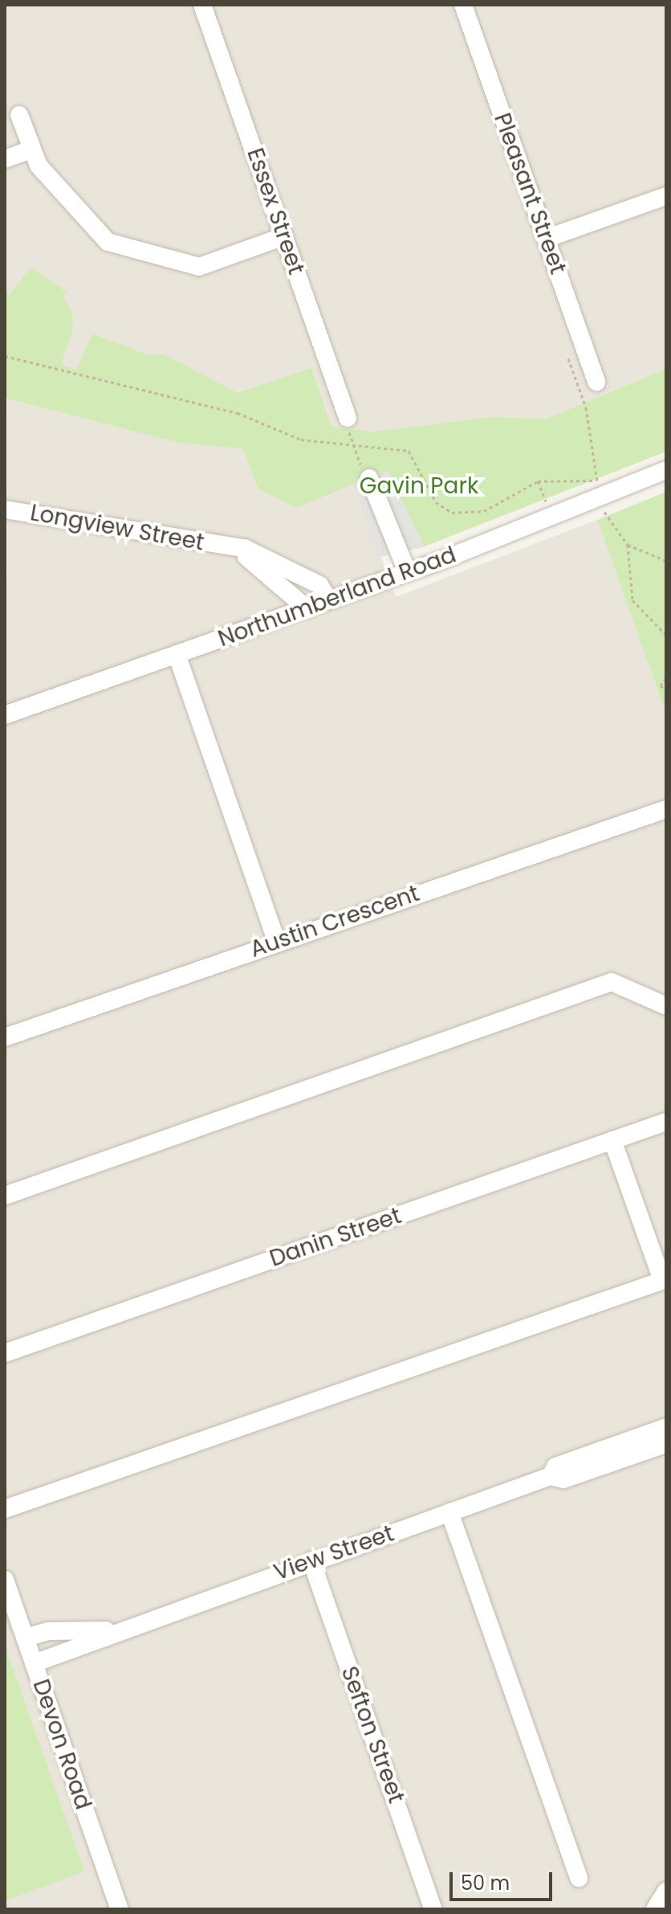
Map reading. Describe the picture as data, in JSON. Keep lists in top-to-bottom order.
{
  "streets": {
    "street": [
      "Pleasant Street",
      "Essex Street",
      "Longview Street",
      "Northumberland Road",
      "Austin Crescent",
      "Danin Street",
      "View Street",
      "Sefton Street",
      "Devon Road"
    ]
  },
  "crossings": [
    ["Longview Street", "Northumberland Road"],
    ["View Street", "Sefton Street"],
    ["View Street", "Devon Road"]
  ],
  "parks": ["Gavin Park"],
  "scale_bar": "50 m"
}
